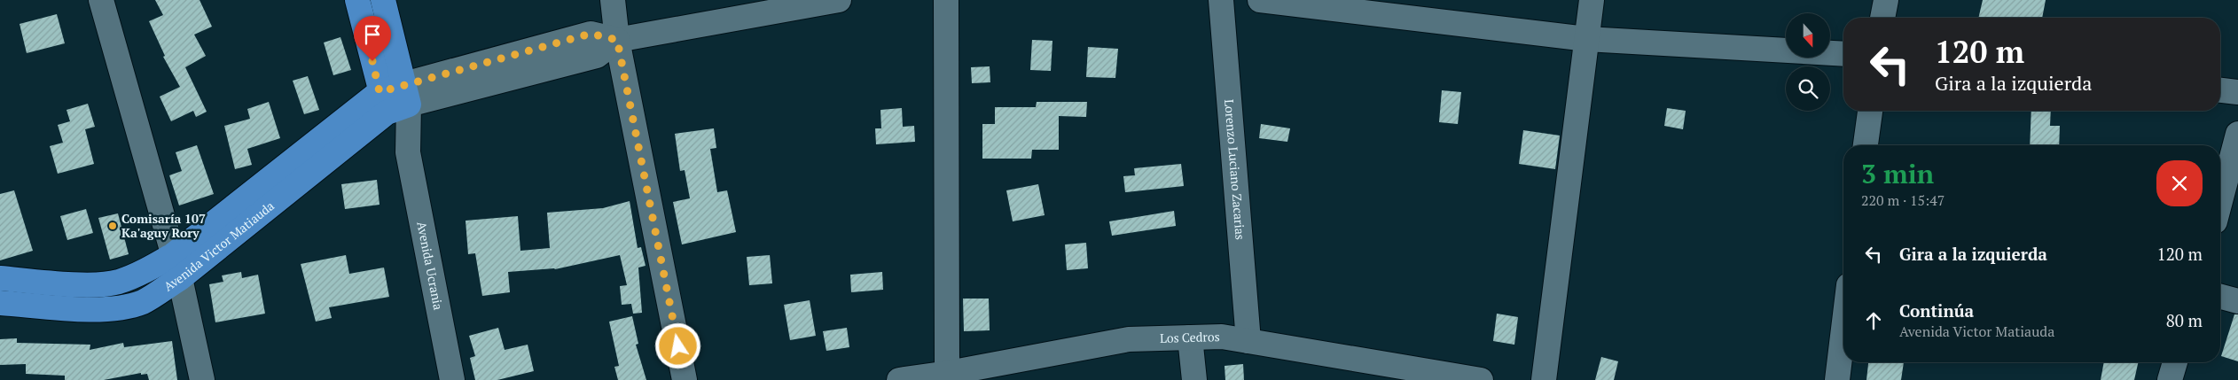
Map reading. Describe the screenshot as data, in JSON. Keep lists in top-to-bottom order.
{
  "streets": {
    "main road": ["Avenida Victor Matiauda", "Avenida Ucrania"],
    "street": ["Lorenzo Luciano Zacarias", "Los Cedros"]
  },
  "crossings": [
    ["Lorenzo Luciano Zacarias", "Los Cedros"],
    ["Avenida Victor Matiauda", "Avenida Ucrania"]
  ],
  "places": ["Comisaría 107 Ka'aguy Rory"],
  "north": "bottom",
  "page": {
    "turn": ["120 m", "Gira a la izquierda"],
    "heading": ["3 min", "220 m · 15:47"],
    "list": [
      {
        "name": "Gira a la izquierda",
        "value": "120 m"
      },
      {
        "name": "Continúa",
        "note": "Avenida Victor Matiauda",
        "value": "80 m"
      }
    ]
  }
}
